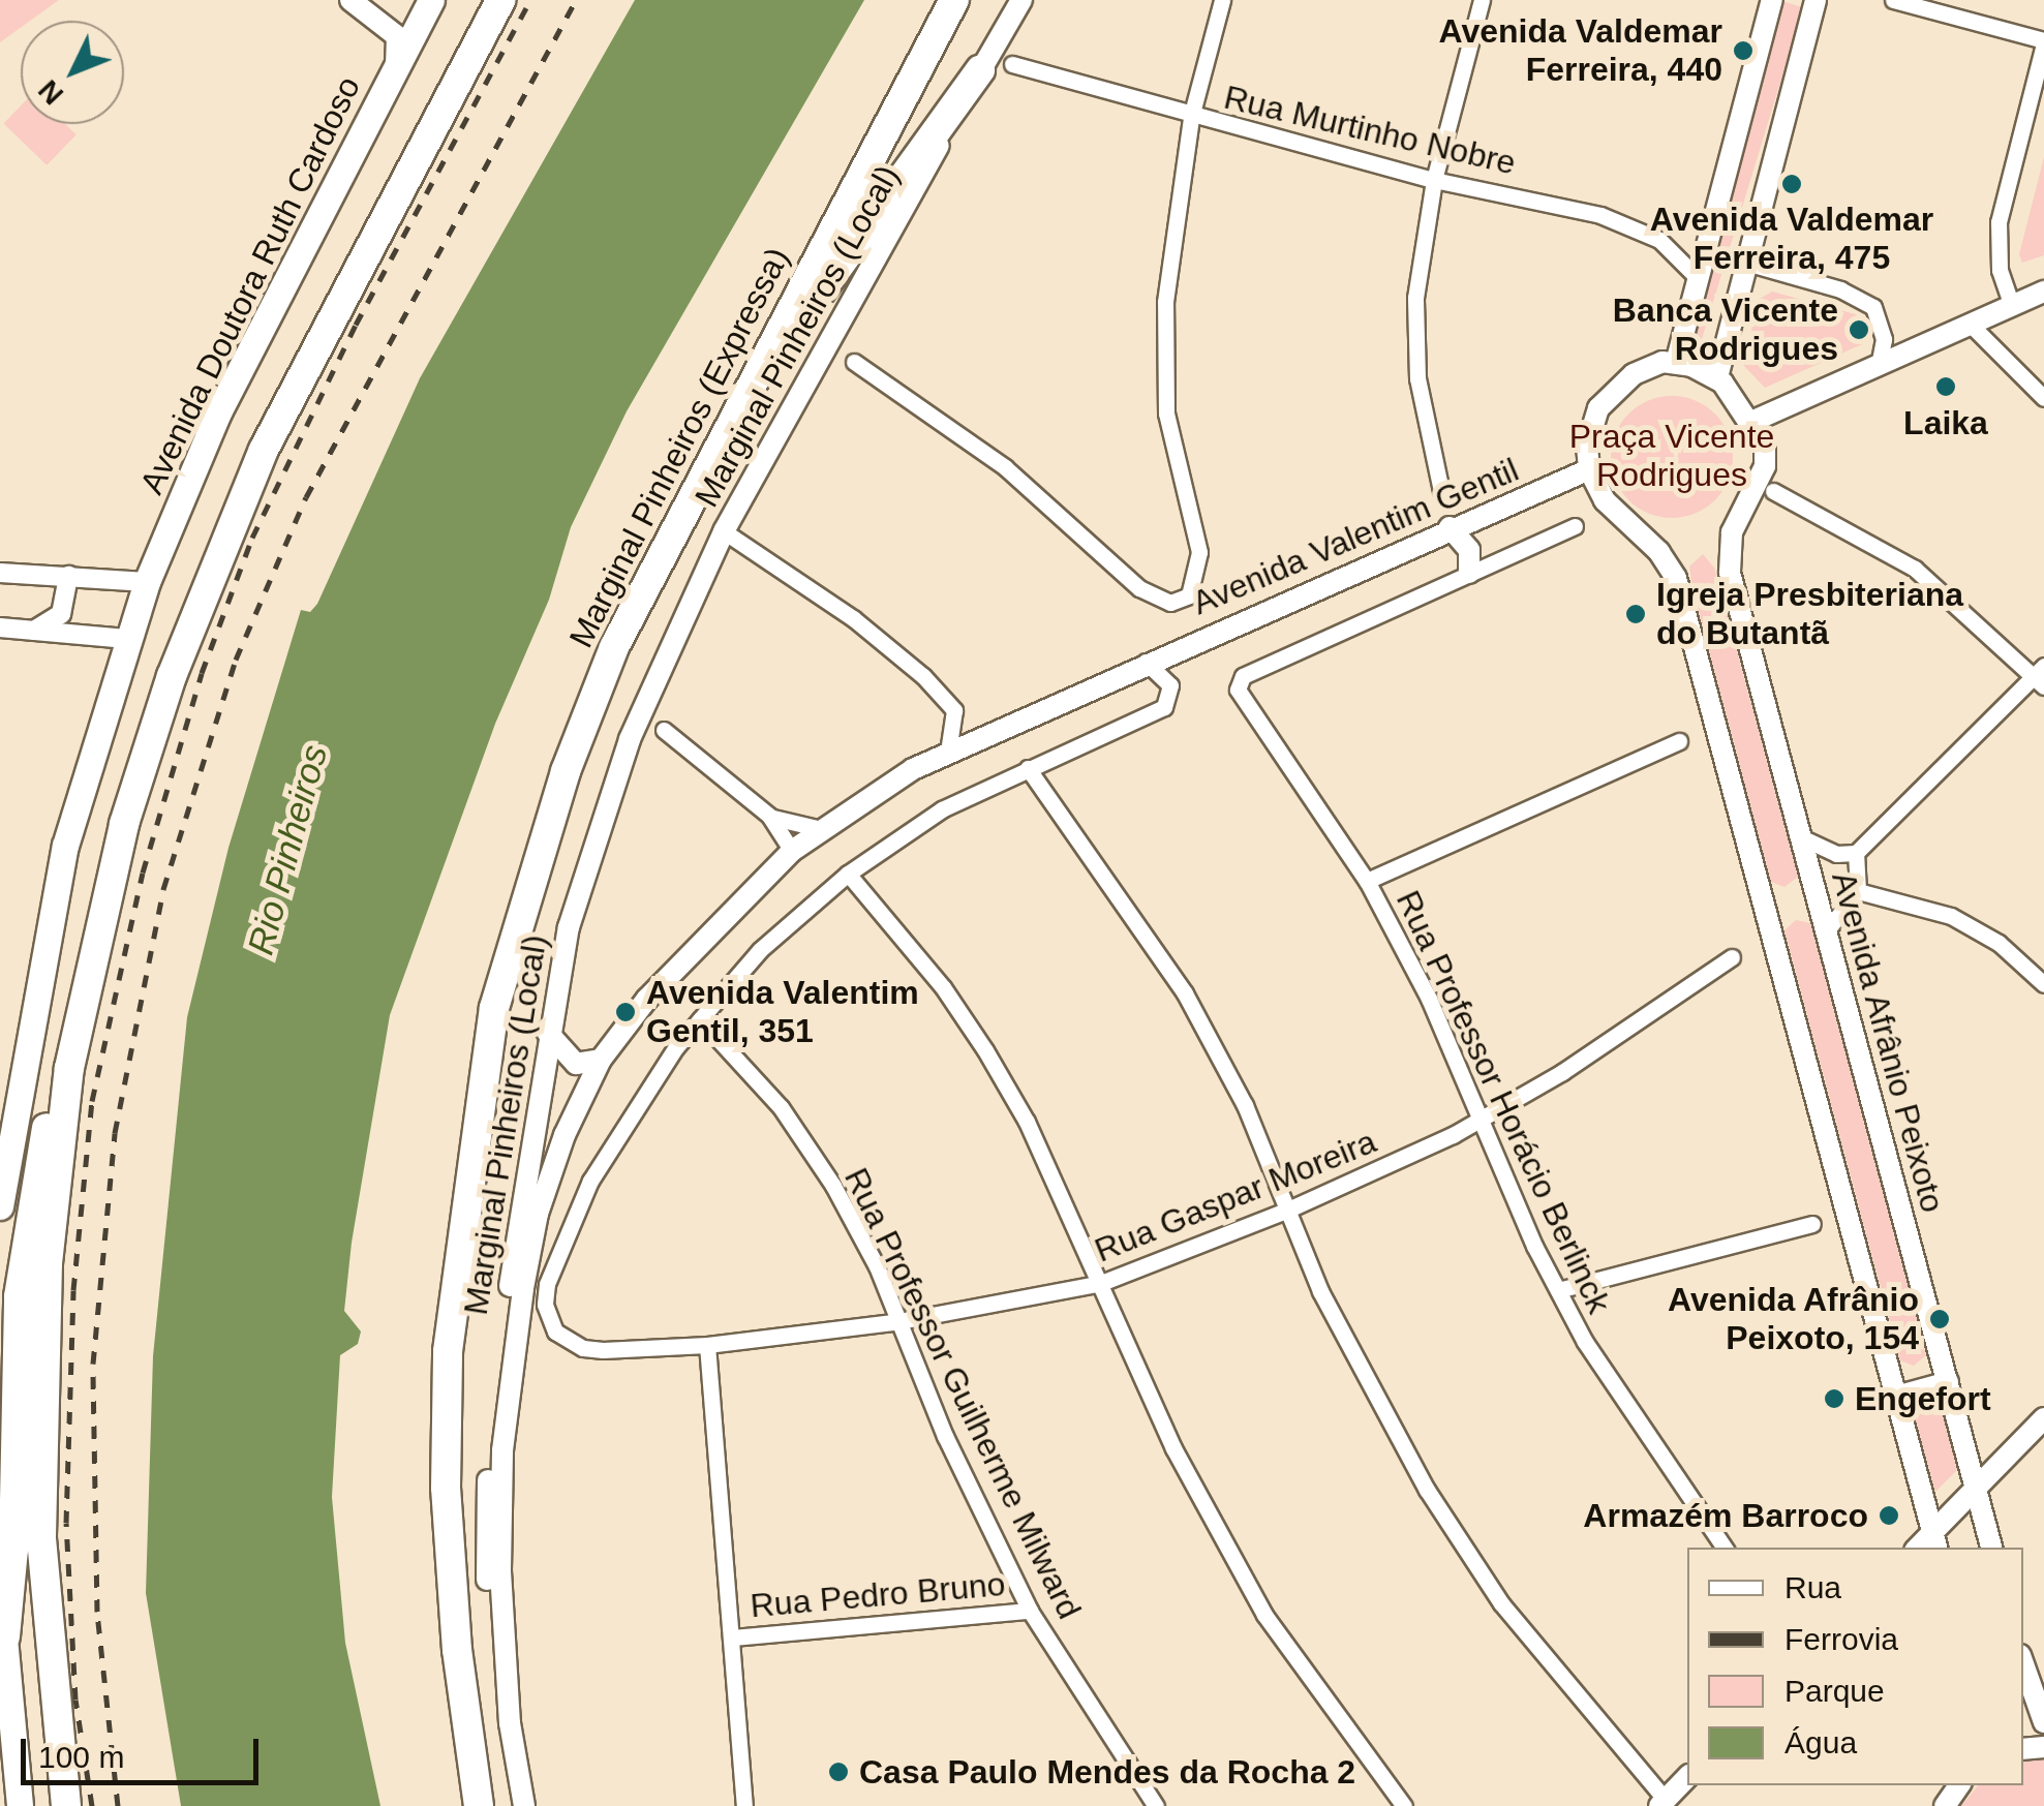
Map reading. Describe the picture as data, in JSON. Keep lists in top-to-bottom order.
{
  "streets": {
    "highway": ["Avenida Doutora Ruth Cardoso", "Marginal Pinheiros (Expressa)"],
    "main road": ["Marginal Pinheiros (Local)", "Avenida Valentim Gentil", "Avenida Afrânio Peixoto"],
    "street": [
      "Rua Murtinho Nobre",
      "Rua Professor Horácio Berlinck",
      "Rua Gaspar Moreira",
      "Rua Professor Guilherme Milward",
      "Rua Pedro Bruno"
    ]
  },
  "crossings": [
    ["Rua Professor Horácio Berlinck", "Rua Gaspar Moreira"],
    ["Rua Gaspar Moreira", "Rua Professor Guilherme Milward"],
    ["Rua Professor Guilherme Milward", "Rua Pedro Bruno"]
  ],
  "water": ["Rio Pinheiros"],
  "parks": ["Praça Vicente Rodrigues"],
  "places": [
    "Avenida Valdemar Ferreira, 440",
    "Avenida Valdemar Ferreira, 475",
    "Banca Vicente Rodrigues",
    "Laika",
    "Igreja Presbiteriana do Butantã",
    "Avenida Valentim Gentil, 351",
    "Avenida Afrânio Peixoto, 154",
    "Engefort",
    "Armazém Barroco",
    "Casa Paulo Mendes da Rocha 2"
  ],
  "legend": [
    "Rua",
    "Ferrovia",
    "Parque",
    "Água"
  ],
  "scale_bar": "100 m",
  "north": "bottom left"
}
